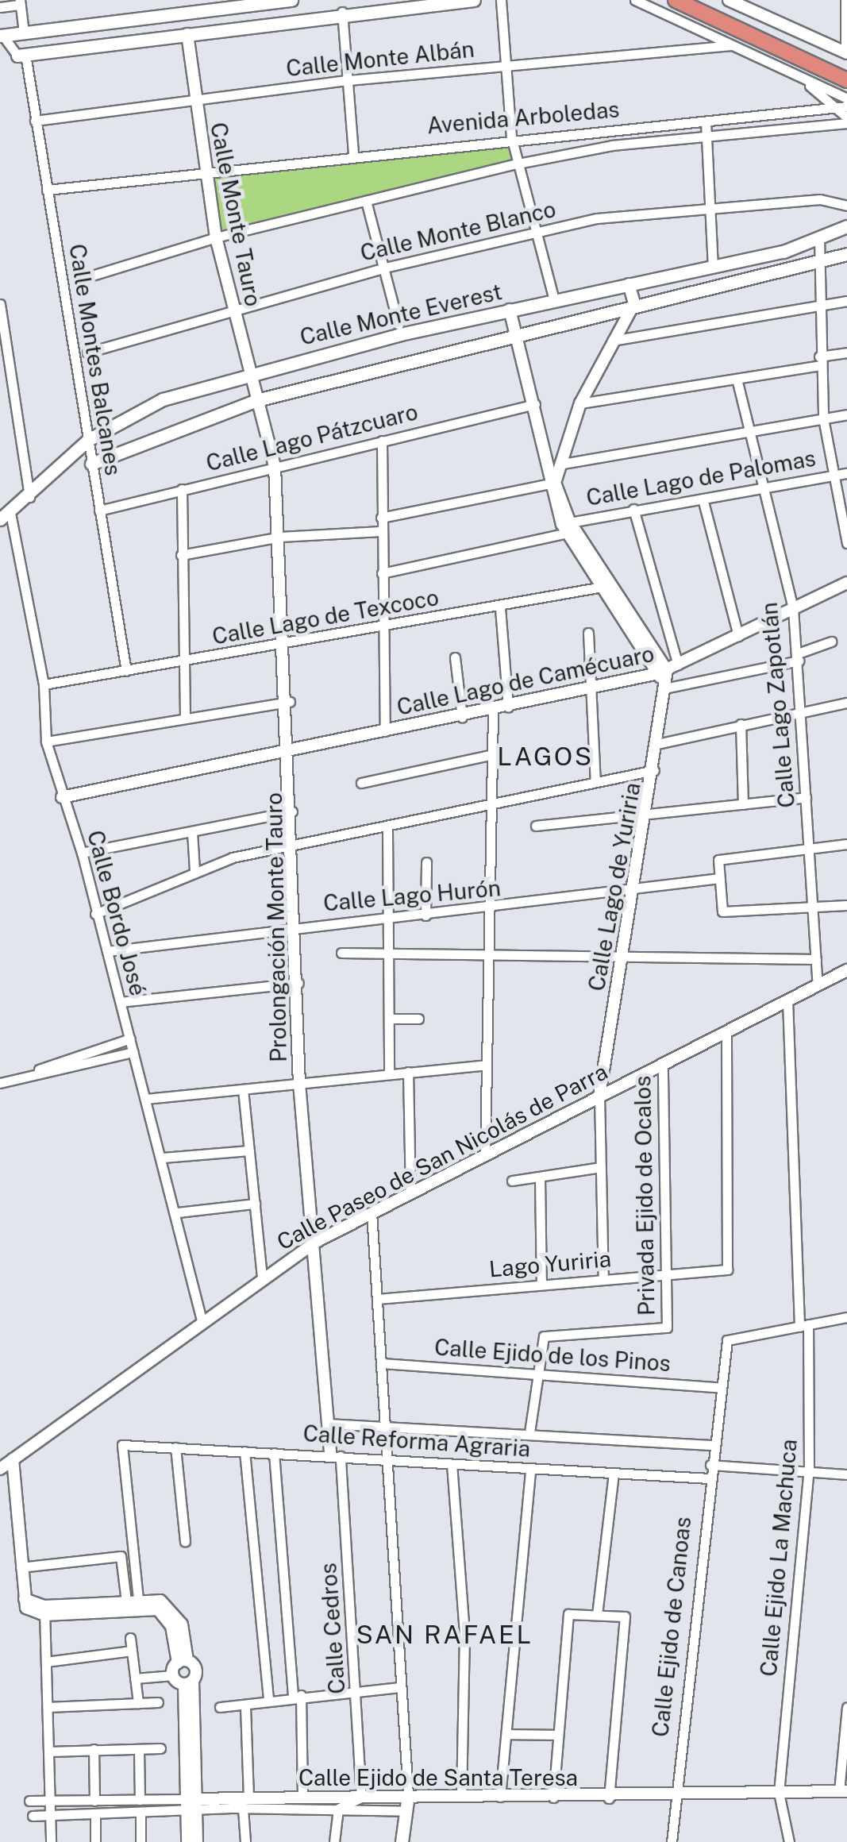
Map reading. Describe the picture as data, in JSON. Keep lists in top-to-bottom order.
{
  "streets": {
    "main road": ["Calle Monte Everest"],
    "street": [
      "Calle Monte Albán",
      "Avenida Arboledas",
      "Calle Monte Tauro",
      "Calle Monte Blanco",
      "Calle Montes Balcanes",
      "Calle Lago Pátzcuaro",
      "Calle Lago de Palomas",
      "Calle Lago de Texcoco",
      "Calle Lago de Camécuaro",
      "Calle Lago Zapotlán",
      "Calle Lago de Yuriria",
      "Calle Lago Hurón",
      "Calle Bordo José",
      "Prolongación Monte Tauro",
      "Calle Paseo de San Nicolás de Parra",
      "Privada Ejido de Ocalos",
      "Lago Yuriria",
      "Calle Ejido de los Pinos",
      "Calle Reforma Agraria",
      "Calle Ejido La Machuca",
      "Calle Ejido de Canoas",
      "Calle Cedros",
      "Calle Ejido de Santa Teresa"
    ]
  },
  "crossings": [
    ["Calle Monte Albán", "Calle Monte Tauro"],
    ["Calle Monte Albán", "Calle Montes Balcanes"],
    ["Avenida Arboledas", "Calle Monte Tauro"],
    ["Avenida Arboledas", "Calle Montes Balcanes"],
    ["Calle Monte Tauro", "Calle Monte Blanco"],
    ["Calle Monte Tauro", "Calle Monte Everest"],
    ["Calle Monte Tauro", "Prolongación Monte Tauro"],
    ["Calle Monte Everest", "Calle Montes Balcanes"],
    ["Calle Monte Everest", "Calle Bordo José"],
    ["Calle Monte Everest", "Prolongación Monte Tauro"],
    ["Calle Montes Balcanes", "Calle Lago Pátzcuaro"],
    ["Calle Montes Balcanes", "Calle Lago de Texcoco"],
    ["Calle Lago Pátzcuaro", "Prolongación Monte Tauro"],
    ["Calle Lago de Palomas", "Calle Lago Zapotlán"],
    ["Calle Lago de Texcoco", "Calle Bordo José"],
    ["Calle Lago de Texcoco", "Prolongación Monte Tauro"],
    ["Calle Lago de Camécuaro", "Calle Lago Zapotlán"],
    ["Calle Lago de Camécuaro", "Calle Lago de Yuriria"],
    ["Calle Lago de Camécuaro", "Calle Bordo José"],
    ["Calle Lago de Camécuaro", "Prolongación Monte Tauro"],
    ["Calle Lago Zapotlán", "Calle Paseo de San Nicolás de Parra"],
    ["Calle Lago de Yuriria", "Calle Lago Hurón"],
    ["Calle Lago de Yuriria", "Calle Paseo de San Nicolás de Parra"],
    ["Calle Lago Hurón", "Calle Bordo José"],
    ["Calle Lago Hurón", "Prolongación Monte Tauro"],
    ["Calle Bordo José", "Calle Paseo de San Nicolás de Parra"],
    ["Prolongación Monte Tauro", "Calle Paseo de San Nicolás de Parra"],
    ["Prolongación Monte Tauro", "Calle Reforma Agraria"],
    ["Prolongación Monte Tauro", "Calle Cedros"],
    ["Calle Paseo de San Nicolás de Parra", "Privada Ejido de Ocalos"],
    ["Calle Paseo de San Nicolás de Parra", "Lago Yuriria"],
    ["Calle Paseo de San Nicolás de Parra", "Calle Ejido La Machuca"],
    ["Privada Ejido de Ocalos", "Lago Yuriria"],
    ["Privada Ejido de Ocalos", "Calle Ejido de los Pinos"],
    ["Calle Ejido de los Pinos", "Calle Ejido de Canoas"],
    ["Calle Reforma Agraria", "Calle Ejido de Canoas"],
    ["Calle Reforma Agraria", "Calle Cedros"],
    ["Calle Ejido La Machuca", "Calle Ejido de Canoas"],
    ["Calle Ejido La Machuca", "Calle Ejido de Santa Teresa"],
    ["Calle Ejido de Canoas", "Calle Ejido de Santa Teresa"],
    ["Calle Cedros", "Calle Ejido de Santa Teresa"]
  ],
  "districts": ["LAGOS", "SAN RAFAEL"]
}
